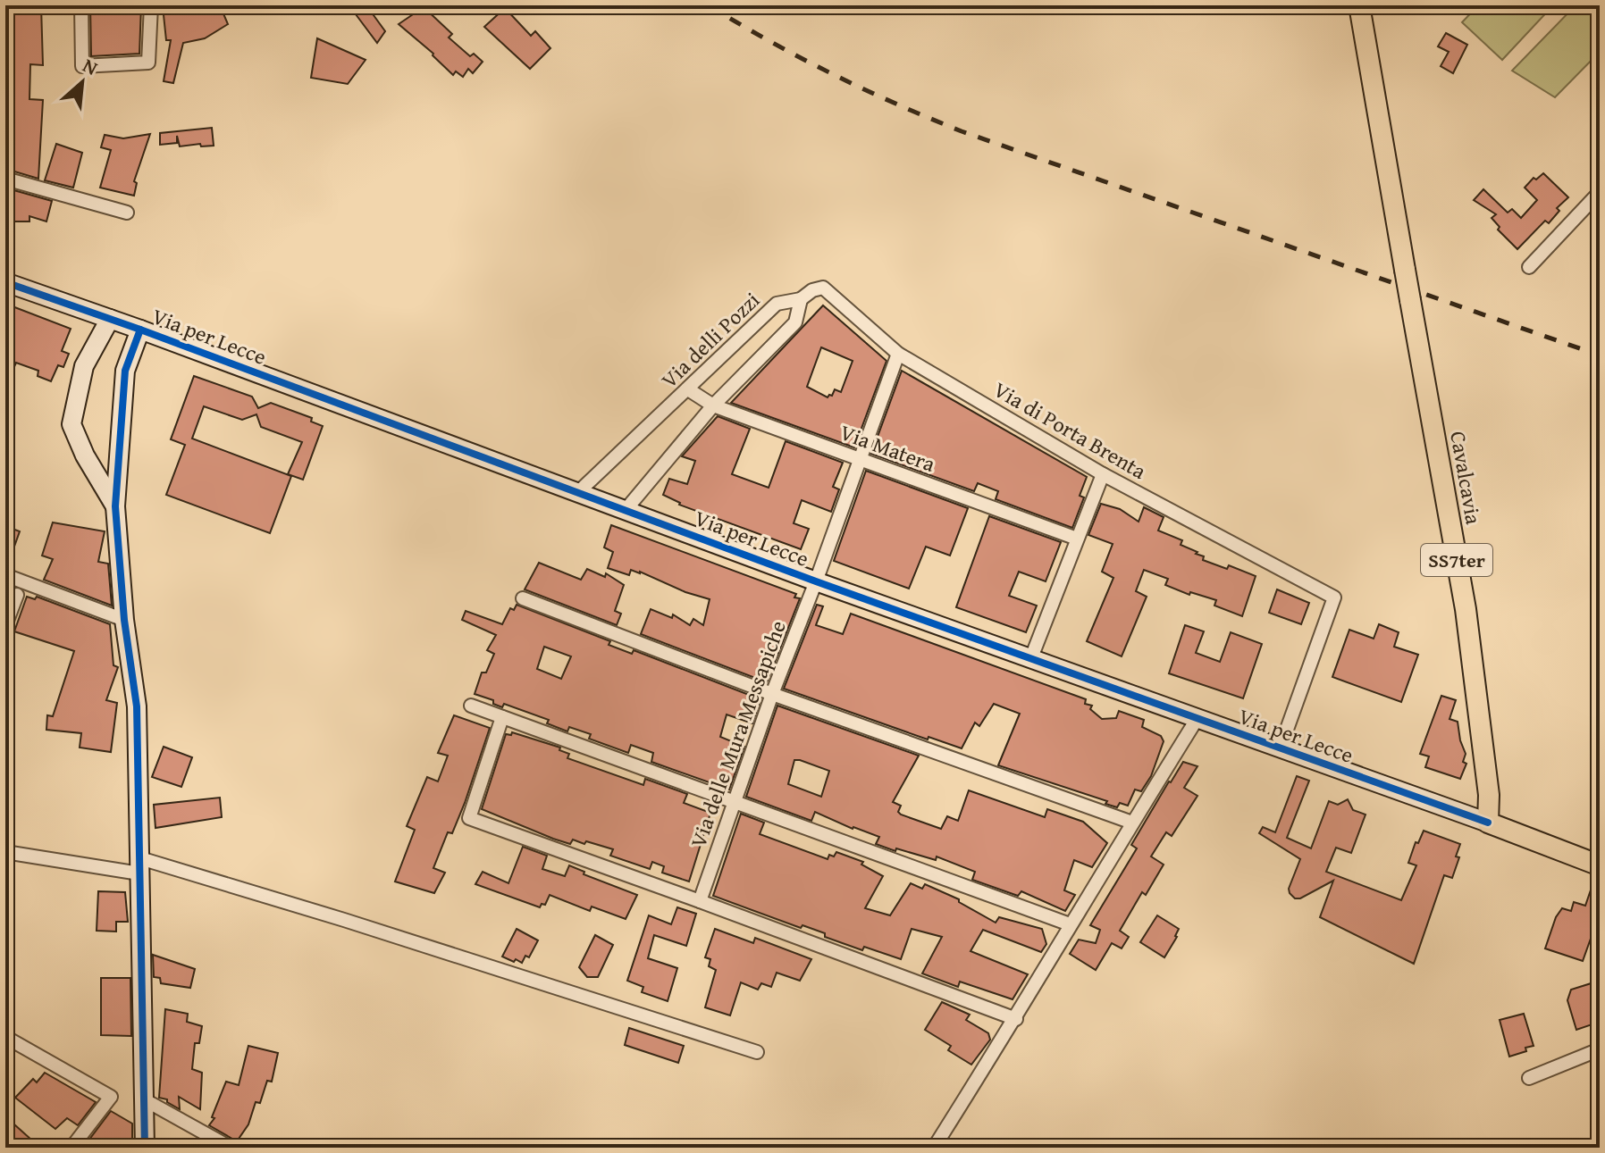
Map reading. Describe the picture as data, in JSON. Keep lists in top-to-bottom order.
{
  "streets": {
    "main road": ["Via per Lecce", "Cavalcavia", "SS7ter"],
    "street": [
      "Via delli Pozzi",
      "Via di Porta Brenta",
      "Via Matera",
      "Via delle Mura Messapiche"
    ]
  },
  "crossings": [
    ["Via per Lecce", "Via delli Pozzi"],
    ["Via per Lecce", "Via di Porta Brenta"],
    ["Via per Lecce", "Cavalcavia"],
    ["Via per Lecce", "Via delle Mura Messapiche"],
    ["Via delli Pozzi", "Via di Porta Brenta"],
    ["Via delli Pozzi", "Via Matera"],
    ["Via di Porta Brenta", "Via delle Mura Messapiche"],
    ["Via Matera", "Via delle Mura Messapiche"]
  ],
  "north": "top right"
}
